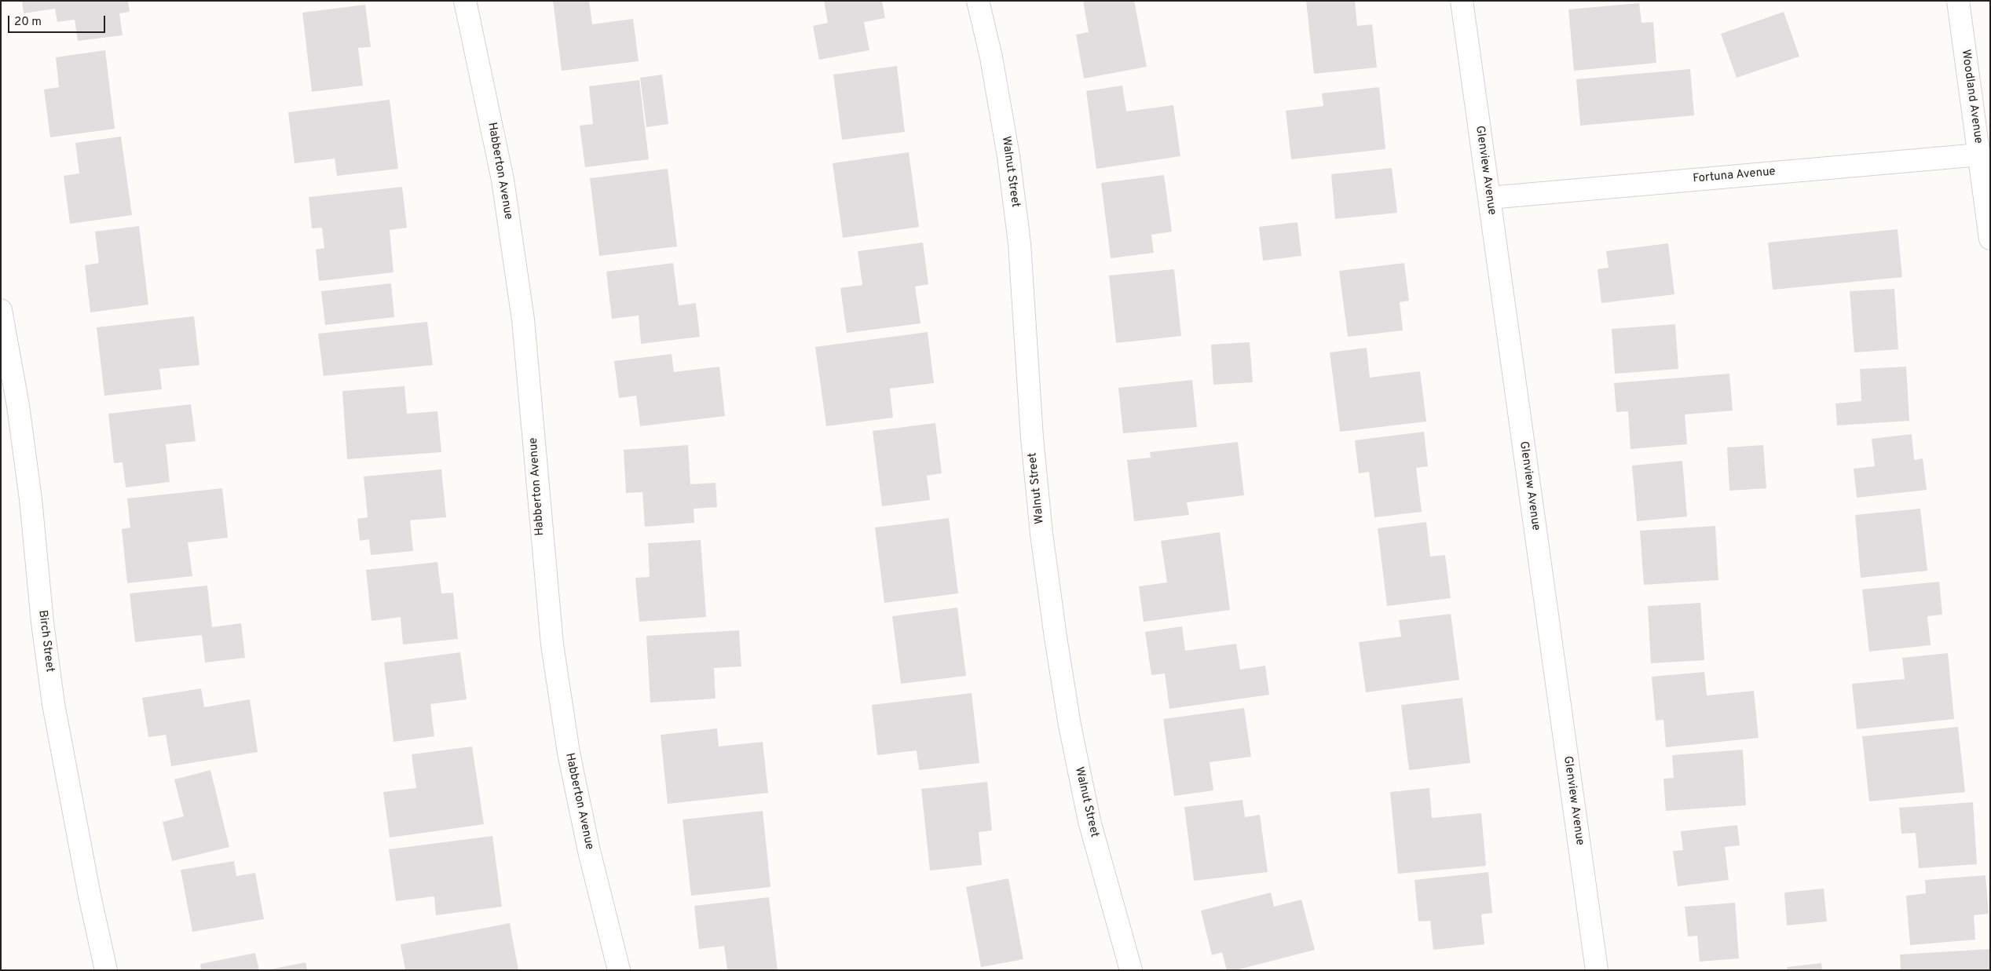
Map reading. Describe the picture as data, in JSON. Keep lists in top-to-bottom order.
{
  "streets": {
    "street": [
      "Woodland Avenue",
      "Glenview Avenue",
      "Habberton Avenue",
      "Walnut Street",
      "Fortuna Avenue",
      "Birch Street"
    ]
  },
  "crossings": [
    ["Woodland Avenue", "Fortuna Avenue"],
    ["Glenview Avenue", "Fortuna Avenue"]
  ],
  "scale_bar": "20 m"
}
